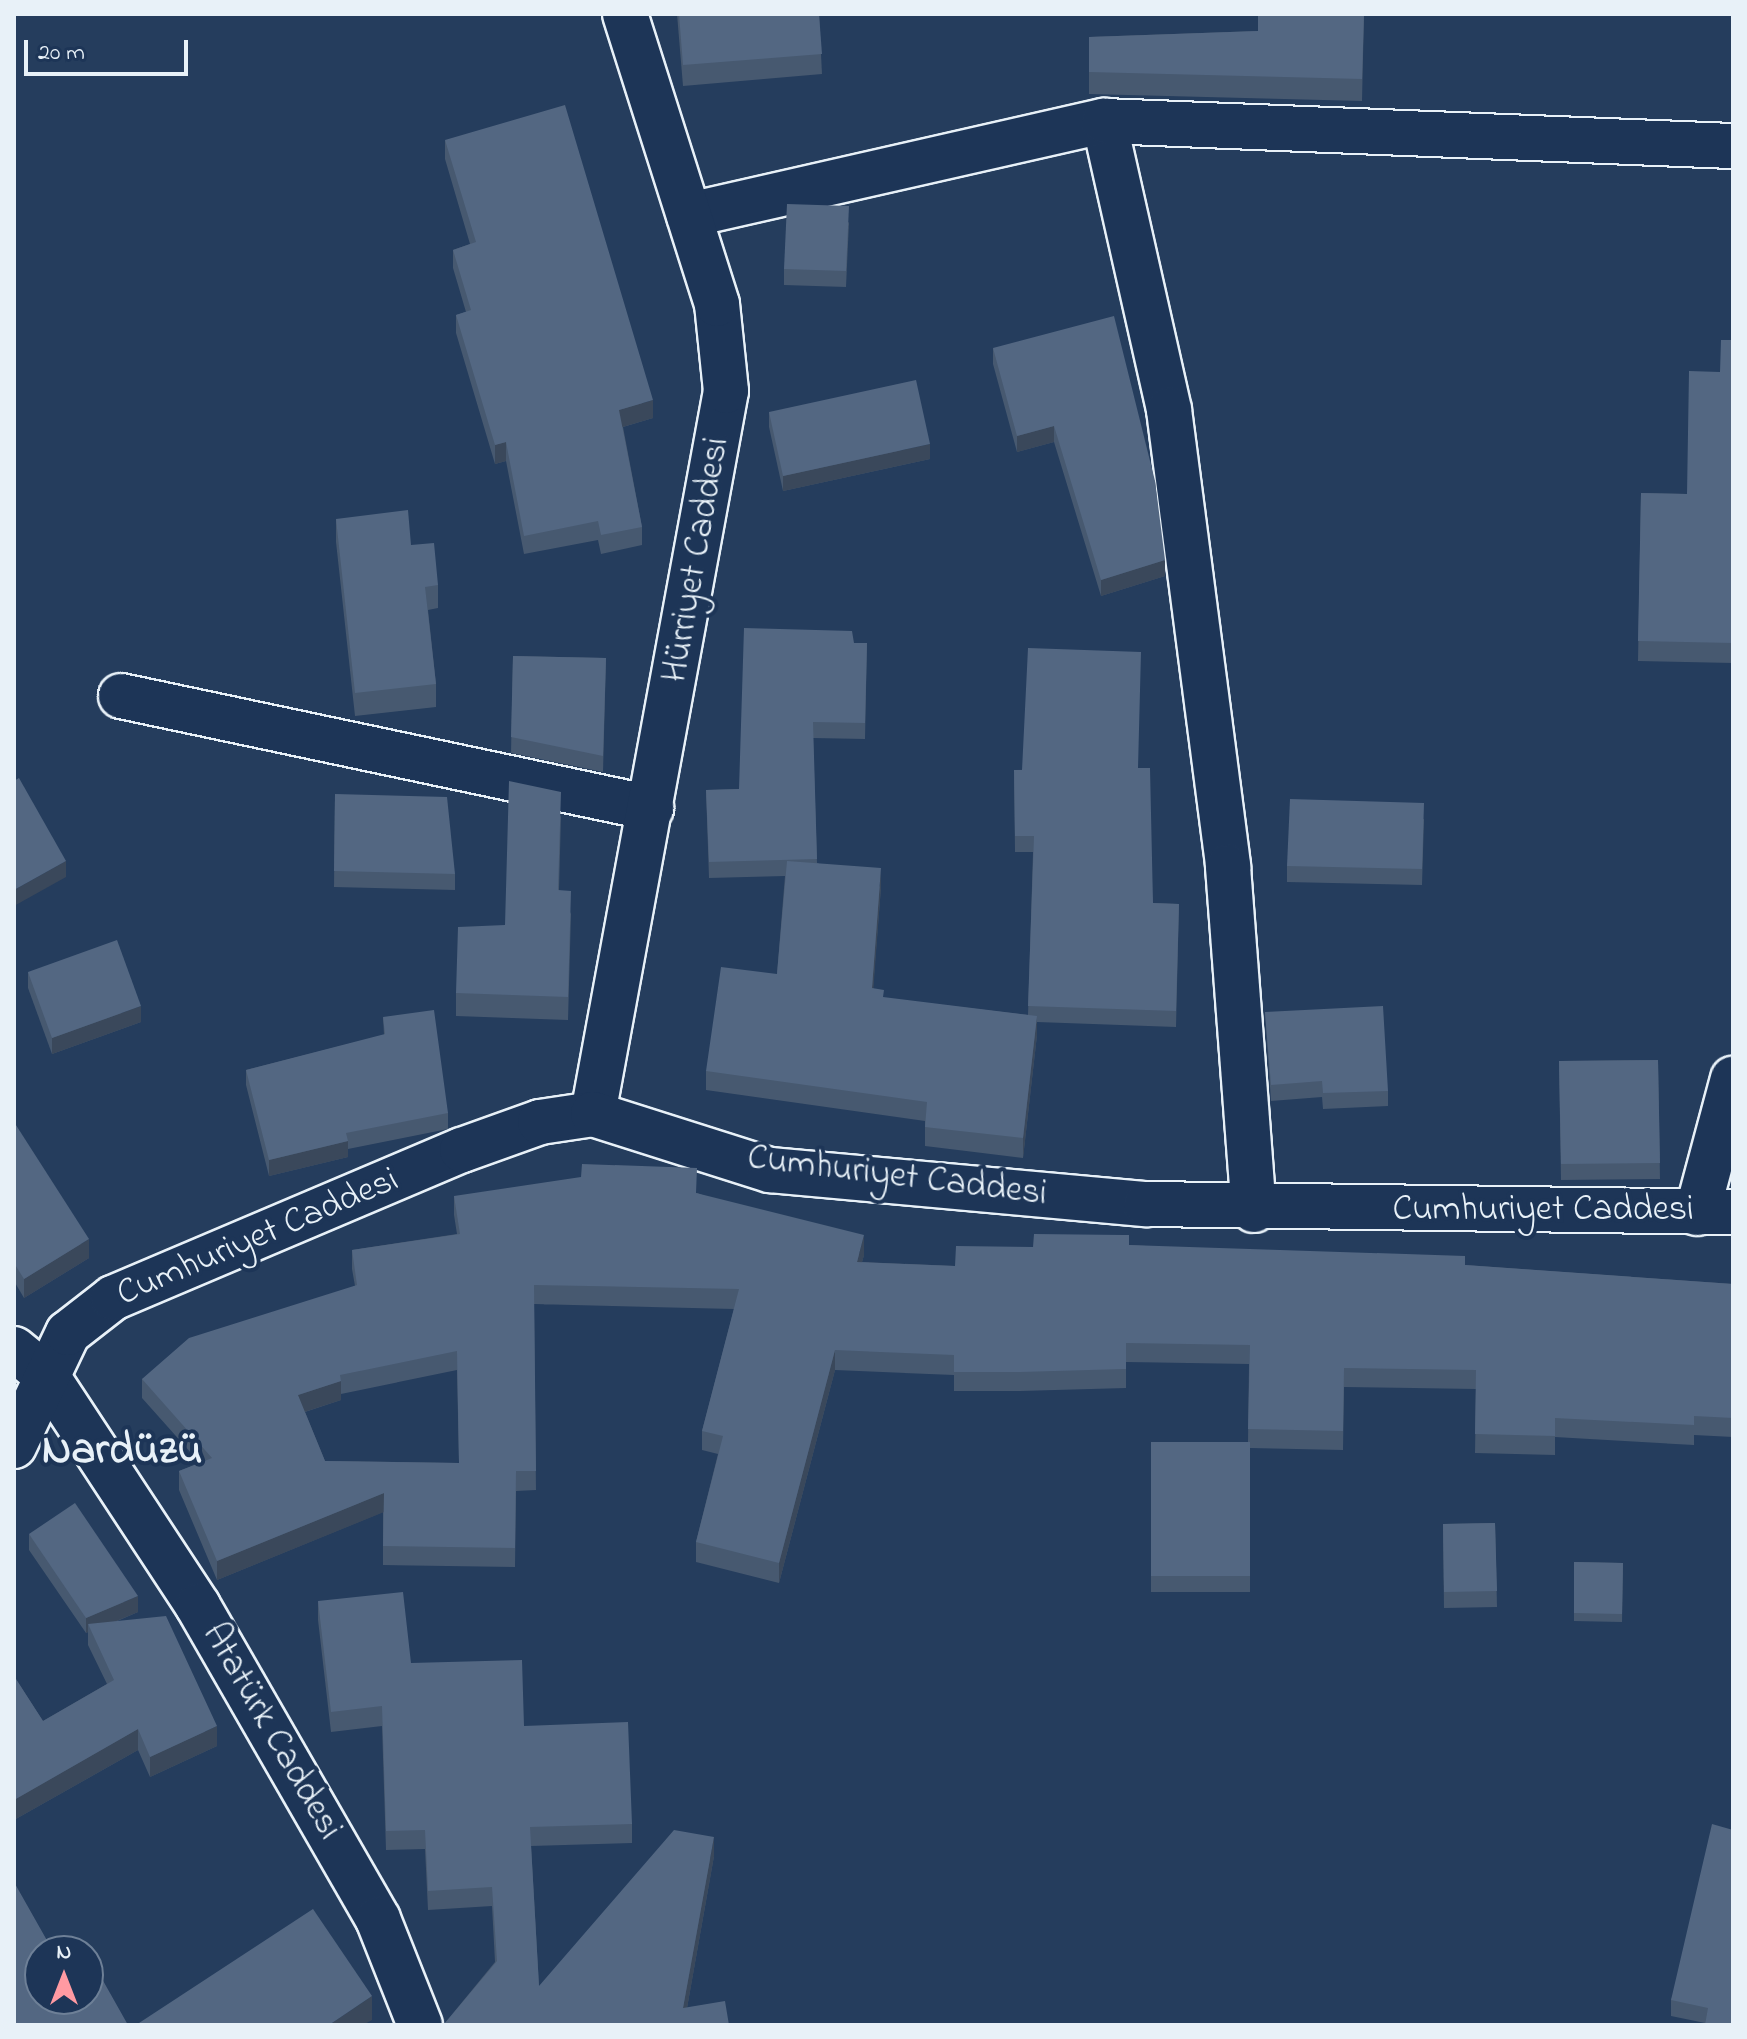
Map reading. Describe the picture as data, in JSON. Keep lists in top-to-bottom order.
{
  "streets": {
    "street": ["Hürriyet Caddesi", "Cumhuriyet Caddesi", "Atatürk Caddesi"]
  },
  "crossings": [
    ["Hürriyet Caddesi", "Cumhuriyet Caddesi"],
    ["Cumhuriyet Caddesi", "Atatürk Caddesi"]
  ],
  "districts": ["Nardüzü"],
  "scale_bar": "20 m",
  "north": "top"
}
